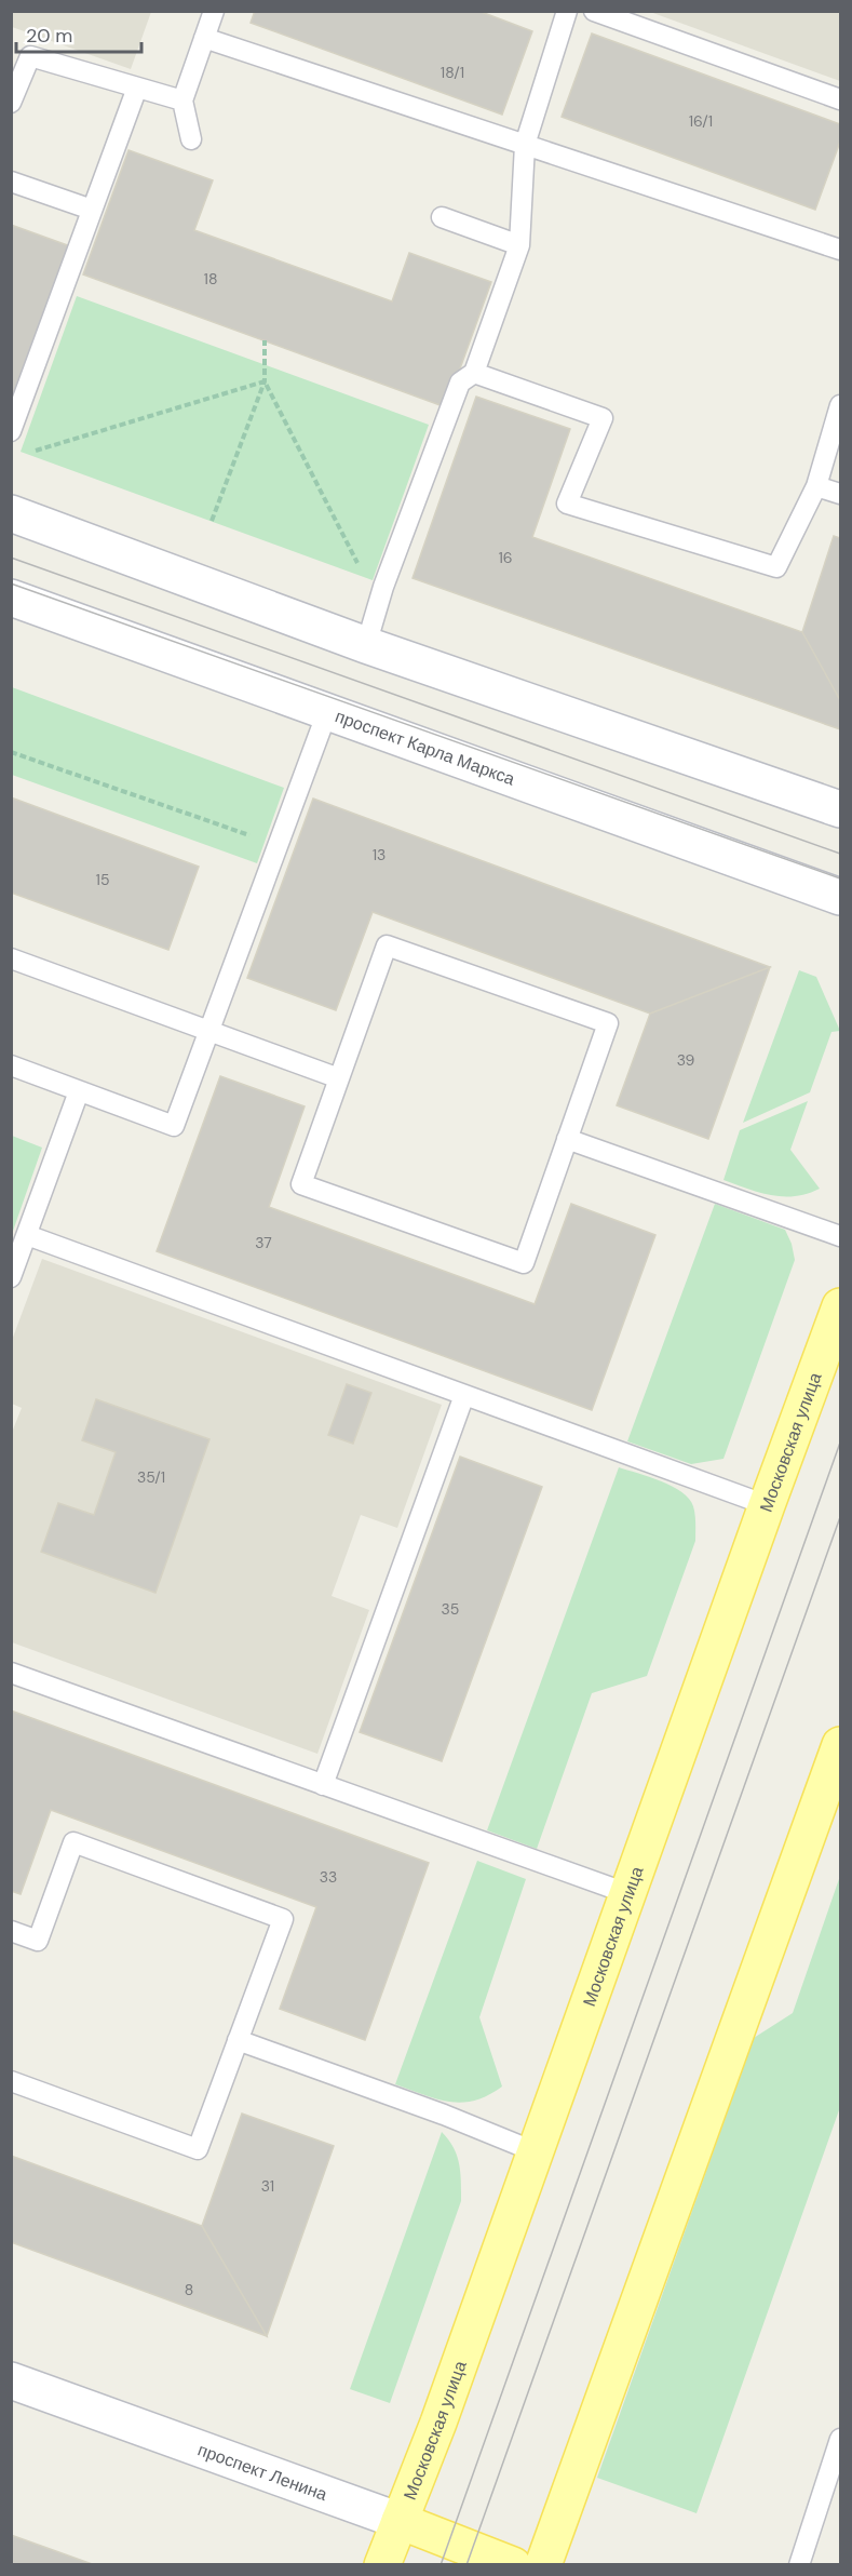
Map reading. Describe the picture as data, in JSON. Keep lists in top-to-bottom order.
{
  "streets": {
    "main road": ["проспект Карла Маркса", "Московская улица", "проспект Ленина"]
  },
  "crossings": [
    ["Московская улица", "проспект Ленина"]
  ],
  "house_numbers": [
    "18/1",
    "16/1",
    "18",
    "16",
    "13",
    "15",
    "39",
    "37",
    "35/1",
    "35",
    "33",
    "31",
    "8"
  ],
  "scale_bar": "20 m"
}
